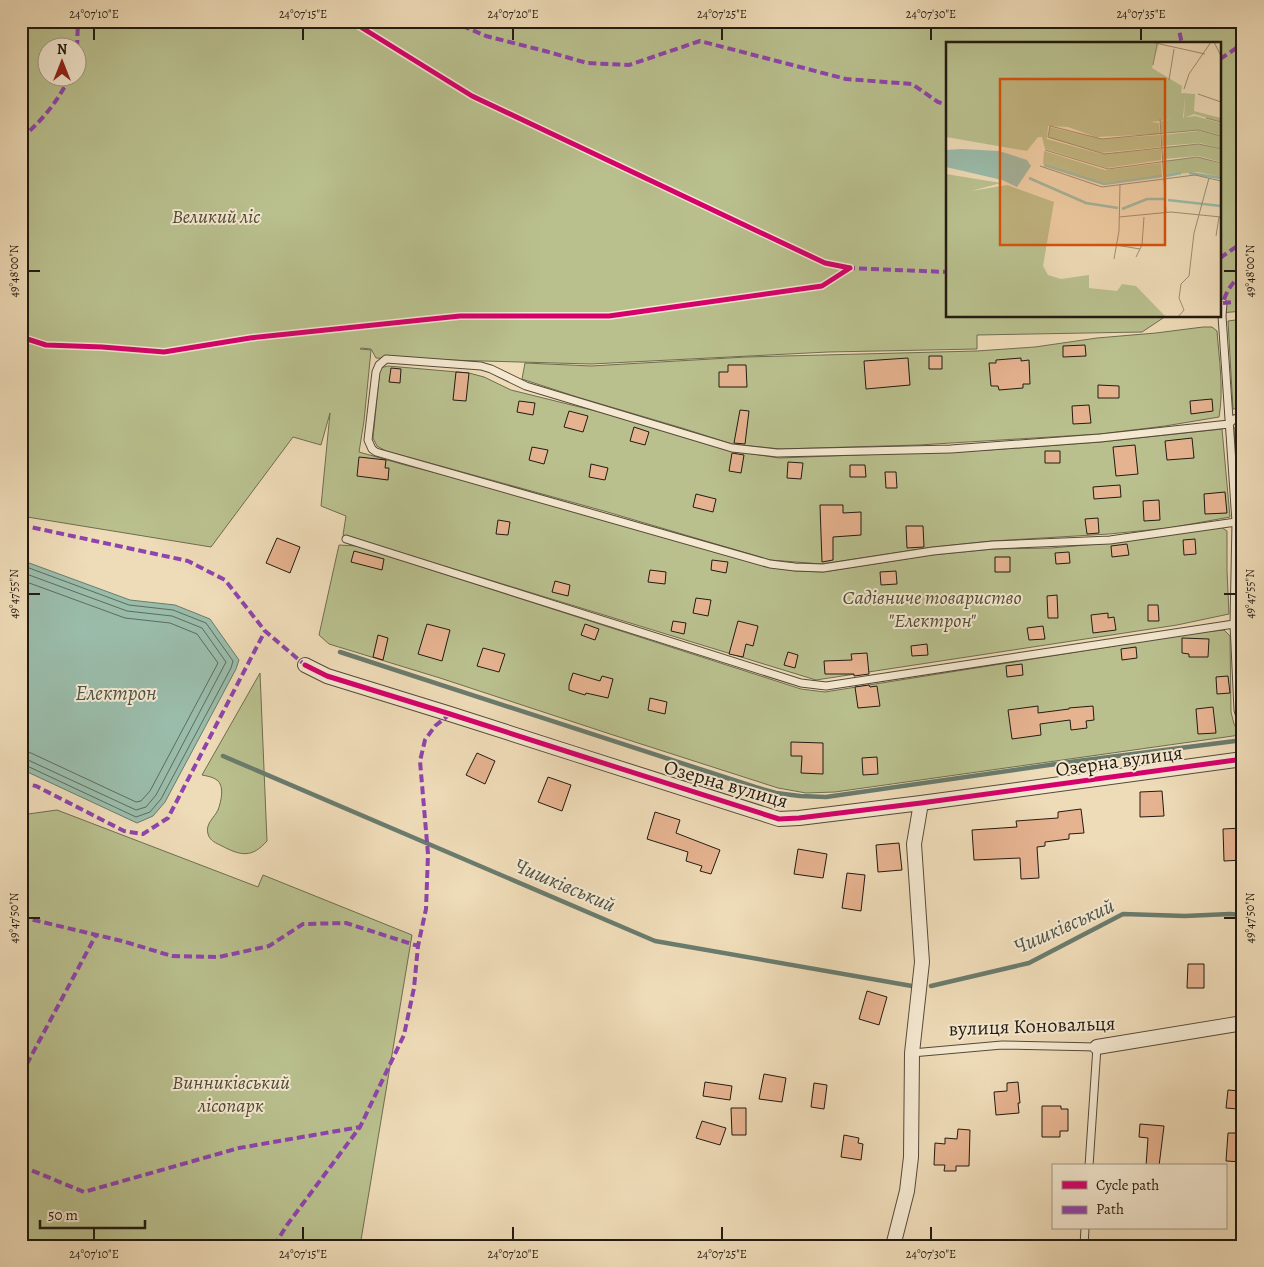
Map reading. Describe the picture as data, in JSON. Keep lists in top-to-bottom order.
{
  "streets": {
    "street": ["Озерна вулиця", "вулиця Коновальця"]
  },
  "water": ["Електрон", "Чишківський"],
  "parks": ["Великий ліс", "Садівниче товариство \"Електрон\"", "Винниківський лісопарк"],
  "legend": ["Cycle path", "Path"],
  "scale_bar": "50 m",
  "north": "top",
  "coordinates": [
    "24°07'10\"E",
    "24°07'15\"E",
    "24°07'20\"E",
    "24°07'25\"E",
    "24°07'30\"E",
    "24°07'35\"E",
    "49°48'00\"N",
    "49°47'55\"N",
    "49°47'50\"N"
  ]
}
